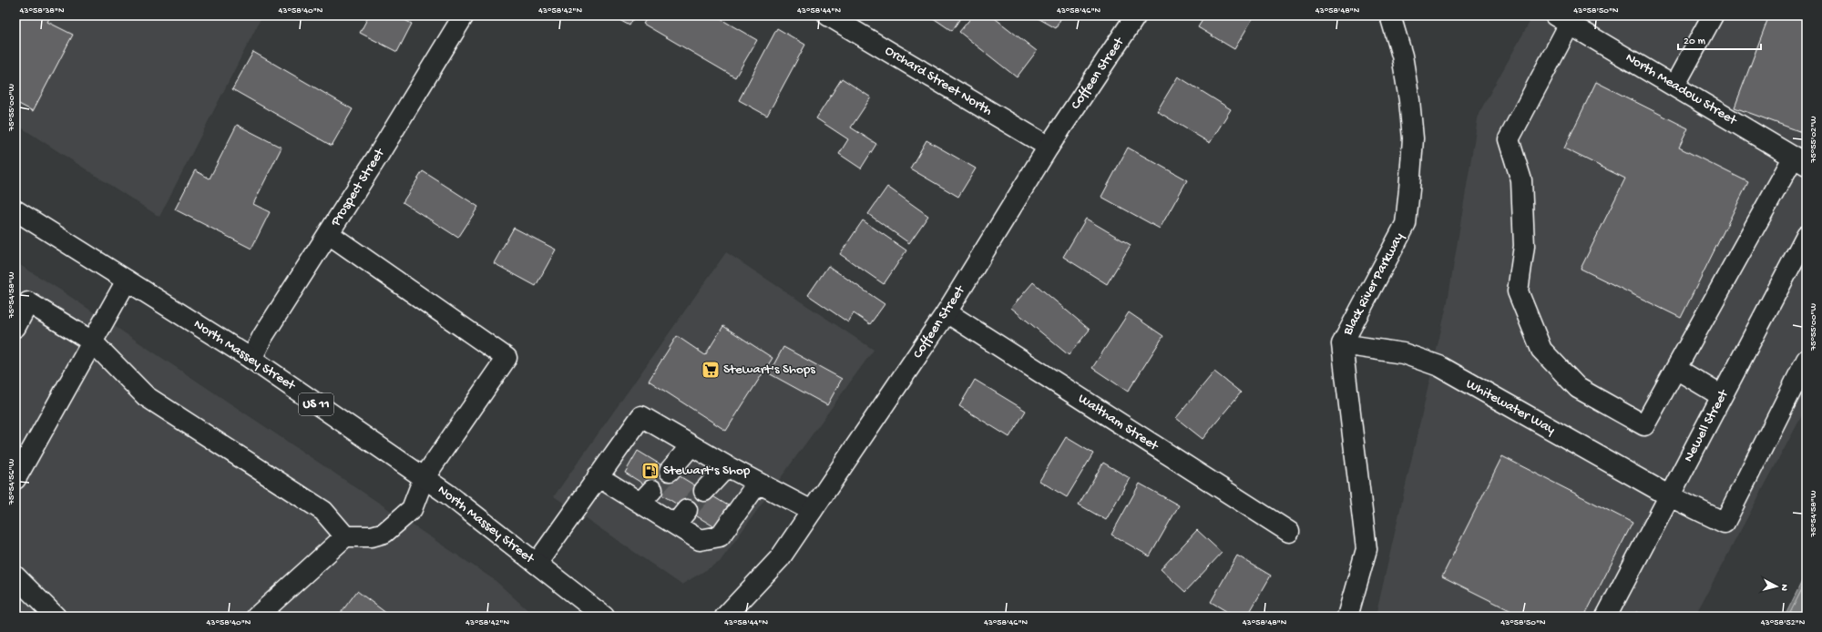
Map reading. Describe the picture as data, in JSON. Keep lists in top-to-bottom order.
{
  "streets": {
    "street": [
      "Coffeen Street",
      "Orchard Street North",
      "North Meadow Street",
      "Prospect Street",
      "Black River Parkway",
      "North Massey Street",
      "US 11",
      "Whitewater Way",
      "Waltham Street",
      "Newell Street"
    ]
  },
  "crossings": [
    ["Coffeen Street", "Orchard Street North"],
    ["Coffeen Street", "Waltham Street"],
    ["Prospect Street", "North Massey Street"],
    ["Black River Parkway", "Whitewater Way"],
    ["Whitewater Way", "Newell Street"]
  ],
  "places": {
    "supermarket": ["Stewart's Shops"],
    "fuel station": ["Stewart's Shop"]
  },
  "scale_bar": "20 m",
  "north": "right",
  "coordinates": [
    "43°58'38\"N",
    "43°58'40\"N",
    "43°58'42\"N",
    "43°58'44\"N",
    "43°58'46\"N",
    "43°58'48\"N",
    "43°58'50\"N",
    "75°55'00\"W",
    "75°55'02\"W",
    "75°54'58\"W",
    "75°54'56\"W",
    "43°58'52\"N"
  ]
}
